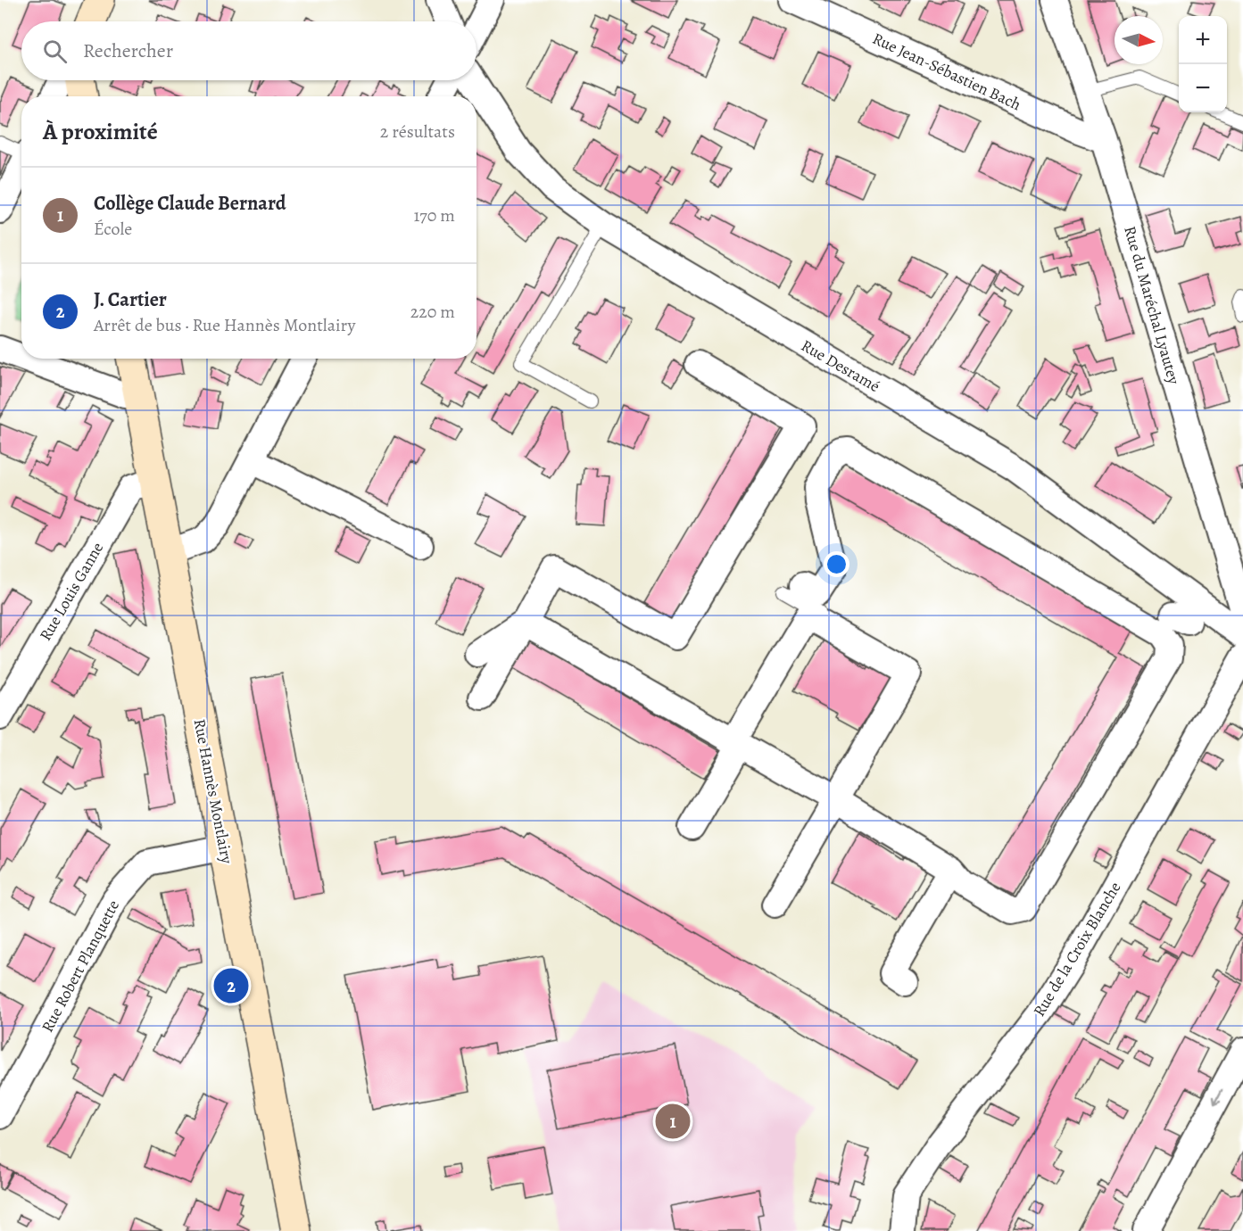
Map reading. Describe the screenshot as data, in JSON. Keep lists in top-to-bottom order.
{
  "streets": {
    "street": [
      "Rue Jean-Sébastien Bach",
      "Rue du Maréchal Lyautey",
      "Rue Desramé",
      "Rue Louis Ganne",
      "Rue Hannès Montlairy",
      "Rue de la Croix Blanche",
      "Rue Robert Planquette"
    ]
  },
  "crossings": [
    ["Rue Jean-Sébastien Bach", "Rue du Maréchal Lyautey"],
    ["Rue Louis Ganne", "Rue Hannès Montlairy"],
    ["Rue Hannès Montlairy", "Rue Robert Planquette"]
  ],
  "north": "right",
  "page": {
    "map_buttons": ["+", "−"],
    "search": "Rechercher",
    "heading": ["À proximité", "2 résultats"],
    "list": [
      {
        "mark": "1",
        "name": "Collège Claude Bernard",
        "note": "École",
        "value": "170 m"
      },
      {
        "mark": "2",
        "name": "J. Cartier",
        "note": "Arrêt de bus · Rue Hannès Montlairy",
        "value": "220 m"
      }
    ],
    "pins": ["2", "1"]
  }
}
